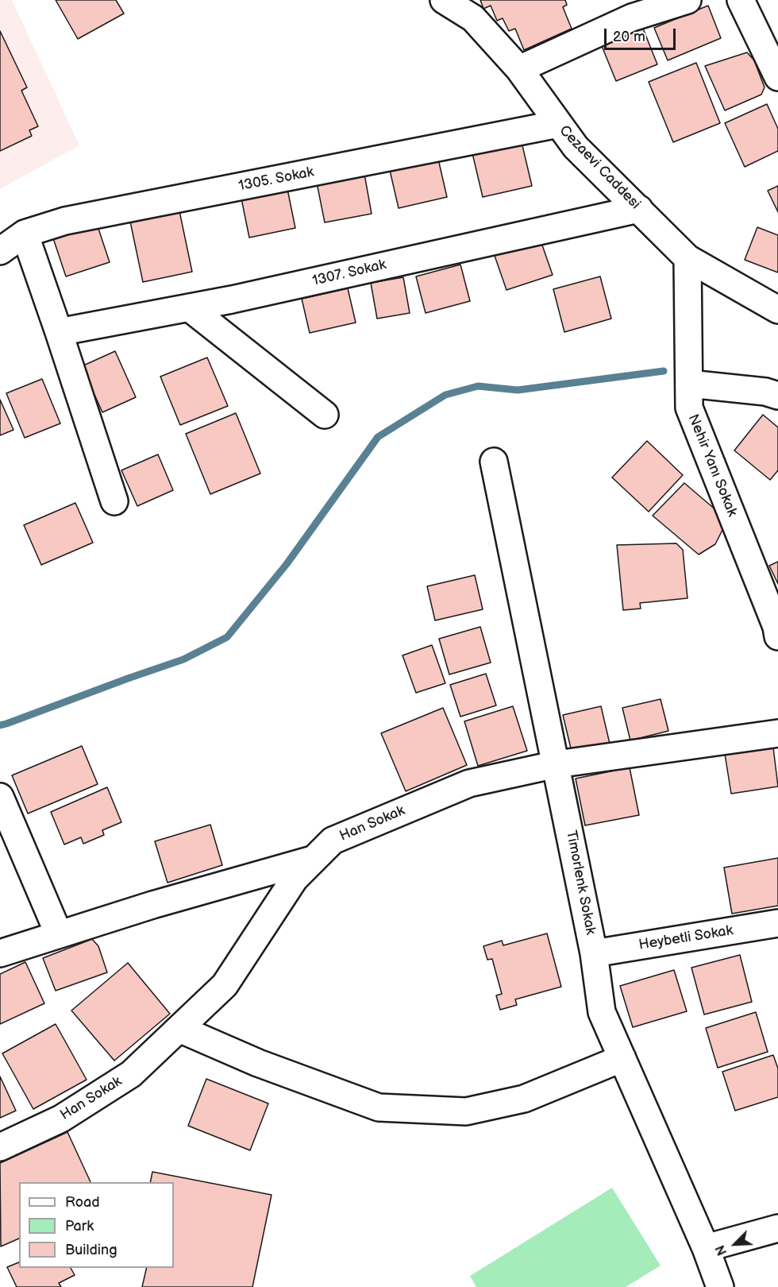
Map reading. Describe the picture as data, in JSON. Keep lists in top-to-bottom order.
{
  "streets": {
    "street": [
      "Cezaevi Caddesi",
      "1305. Sokak",
      "1307. Sokak",
      "Nehir Yanı Sokak",
      "Han Sokak",
      "Timorlenk Sokak",
      "Heybetli Sokak"
    ]
  },
  "crossings": [
    ["Cezaevi Caddesi", "1305. Sokak"],
    ["Cezaevi Caddesi", "1307. Sokak"],
    ["Cezaevi Caddesi", "Nehir Yanı Sokak"],
    ["Han Sokak", "Timorlenk Sokak"],
    ["Timorlenk Sokak", "Heybetli Sokak"]
  ],
  "legend": ["Road", "Park", "Building"],
  "scale_bar": "20 m",
  "north": "bottom left"
}
